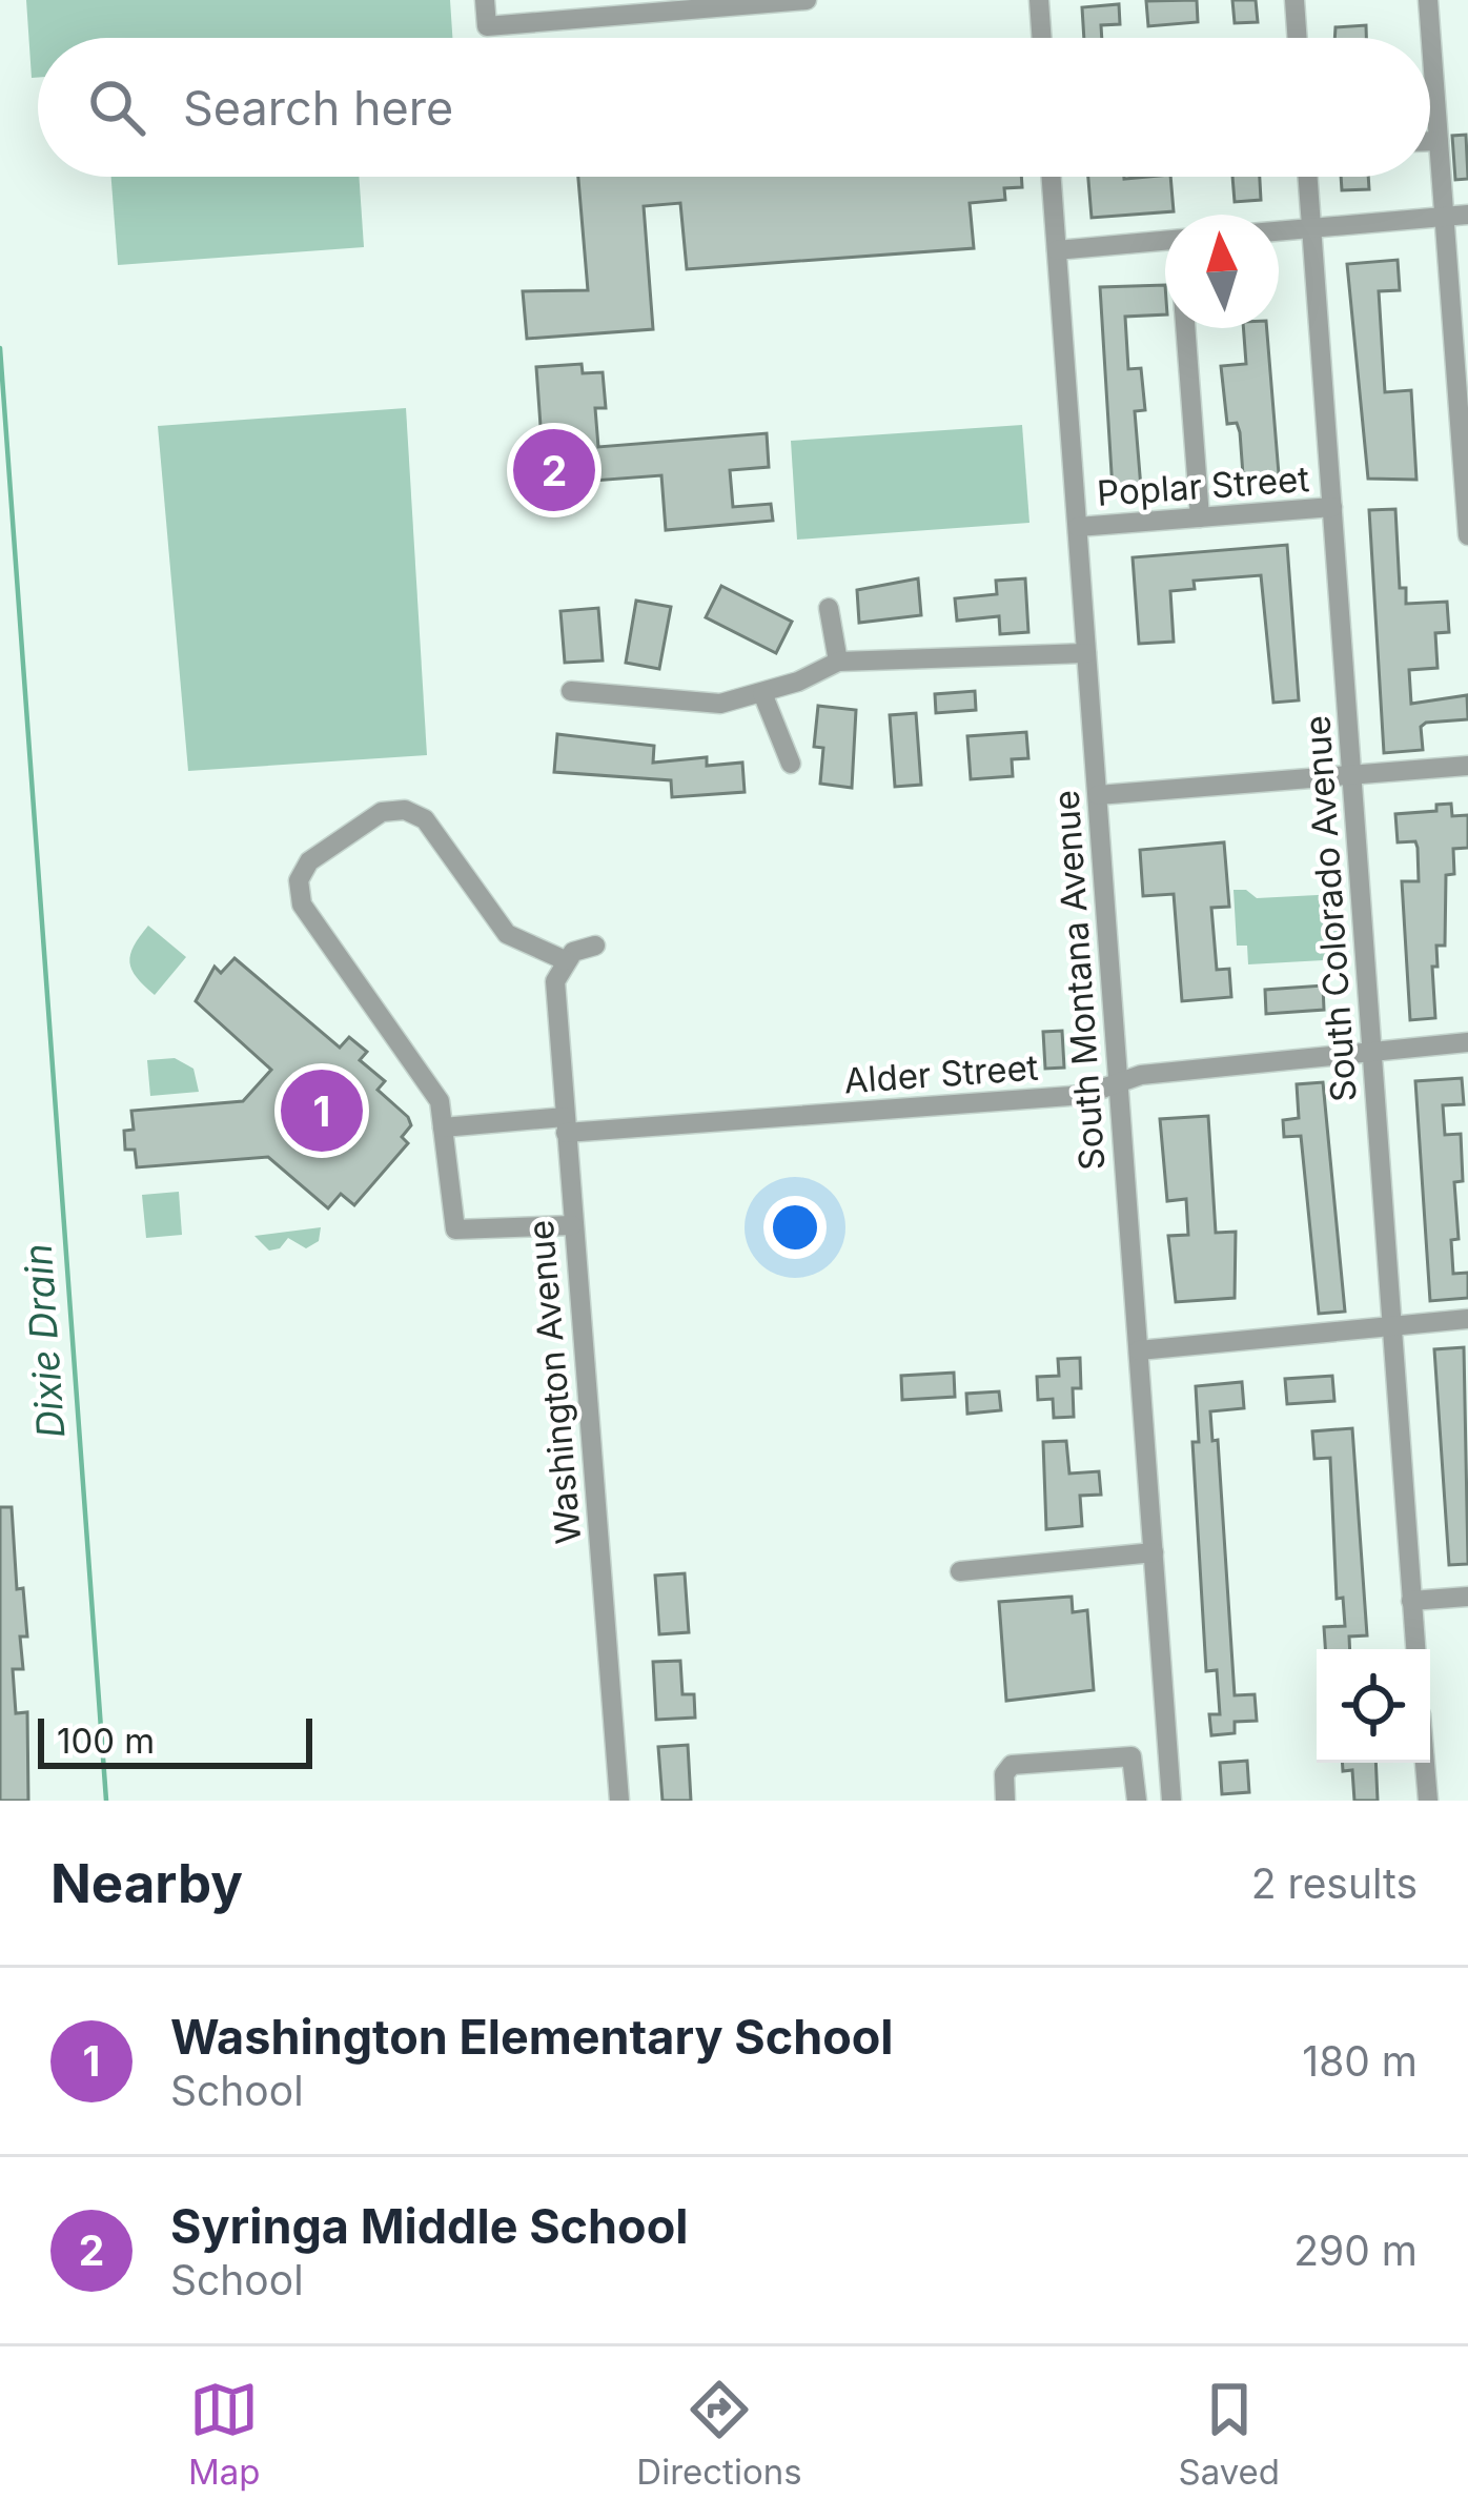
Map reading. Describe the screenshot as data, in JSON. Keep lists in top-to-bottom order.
{
  "streets": {
    "street": [
      "Poplar Street",
      "South Colorado Avenue",
      "South Montana Avenue",
      "Alder Street",
      "Washington Avenue"
    ]
  },
  "crossings": [
    ["Poplar Street", "South Colorado Avenue"],
    ["Poplar Street", "South Montana Avenue"],
    ["South Colorado Avenue", "Alder Street"],
    ["South Montana Avenue", "Alder Street"],
    ["Alder Street", "Washington Avenue"]
  ],
  "water": ["Dixie Drain"],
  "scale_bar": "100 m",
  "north": "top",
  "page": {
    "search": "Search here",
    "pins": ["2", "1"],
    "scale": "100 m",
    "heading": ["Nearby", "2 results"],
    "list": [
      {
        "mark": "1",
        "name": "Washington Elementary School",
        "note": "School",
        "value": "180 m"
      },
      {
        "mark": "2",
        "name": "Syringa Middle School",
        "note": "School",
        "value": "290 m"
      }
    ],
    "nav": ["Map", "Directions", "Saved"]
  }
}
